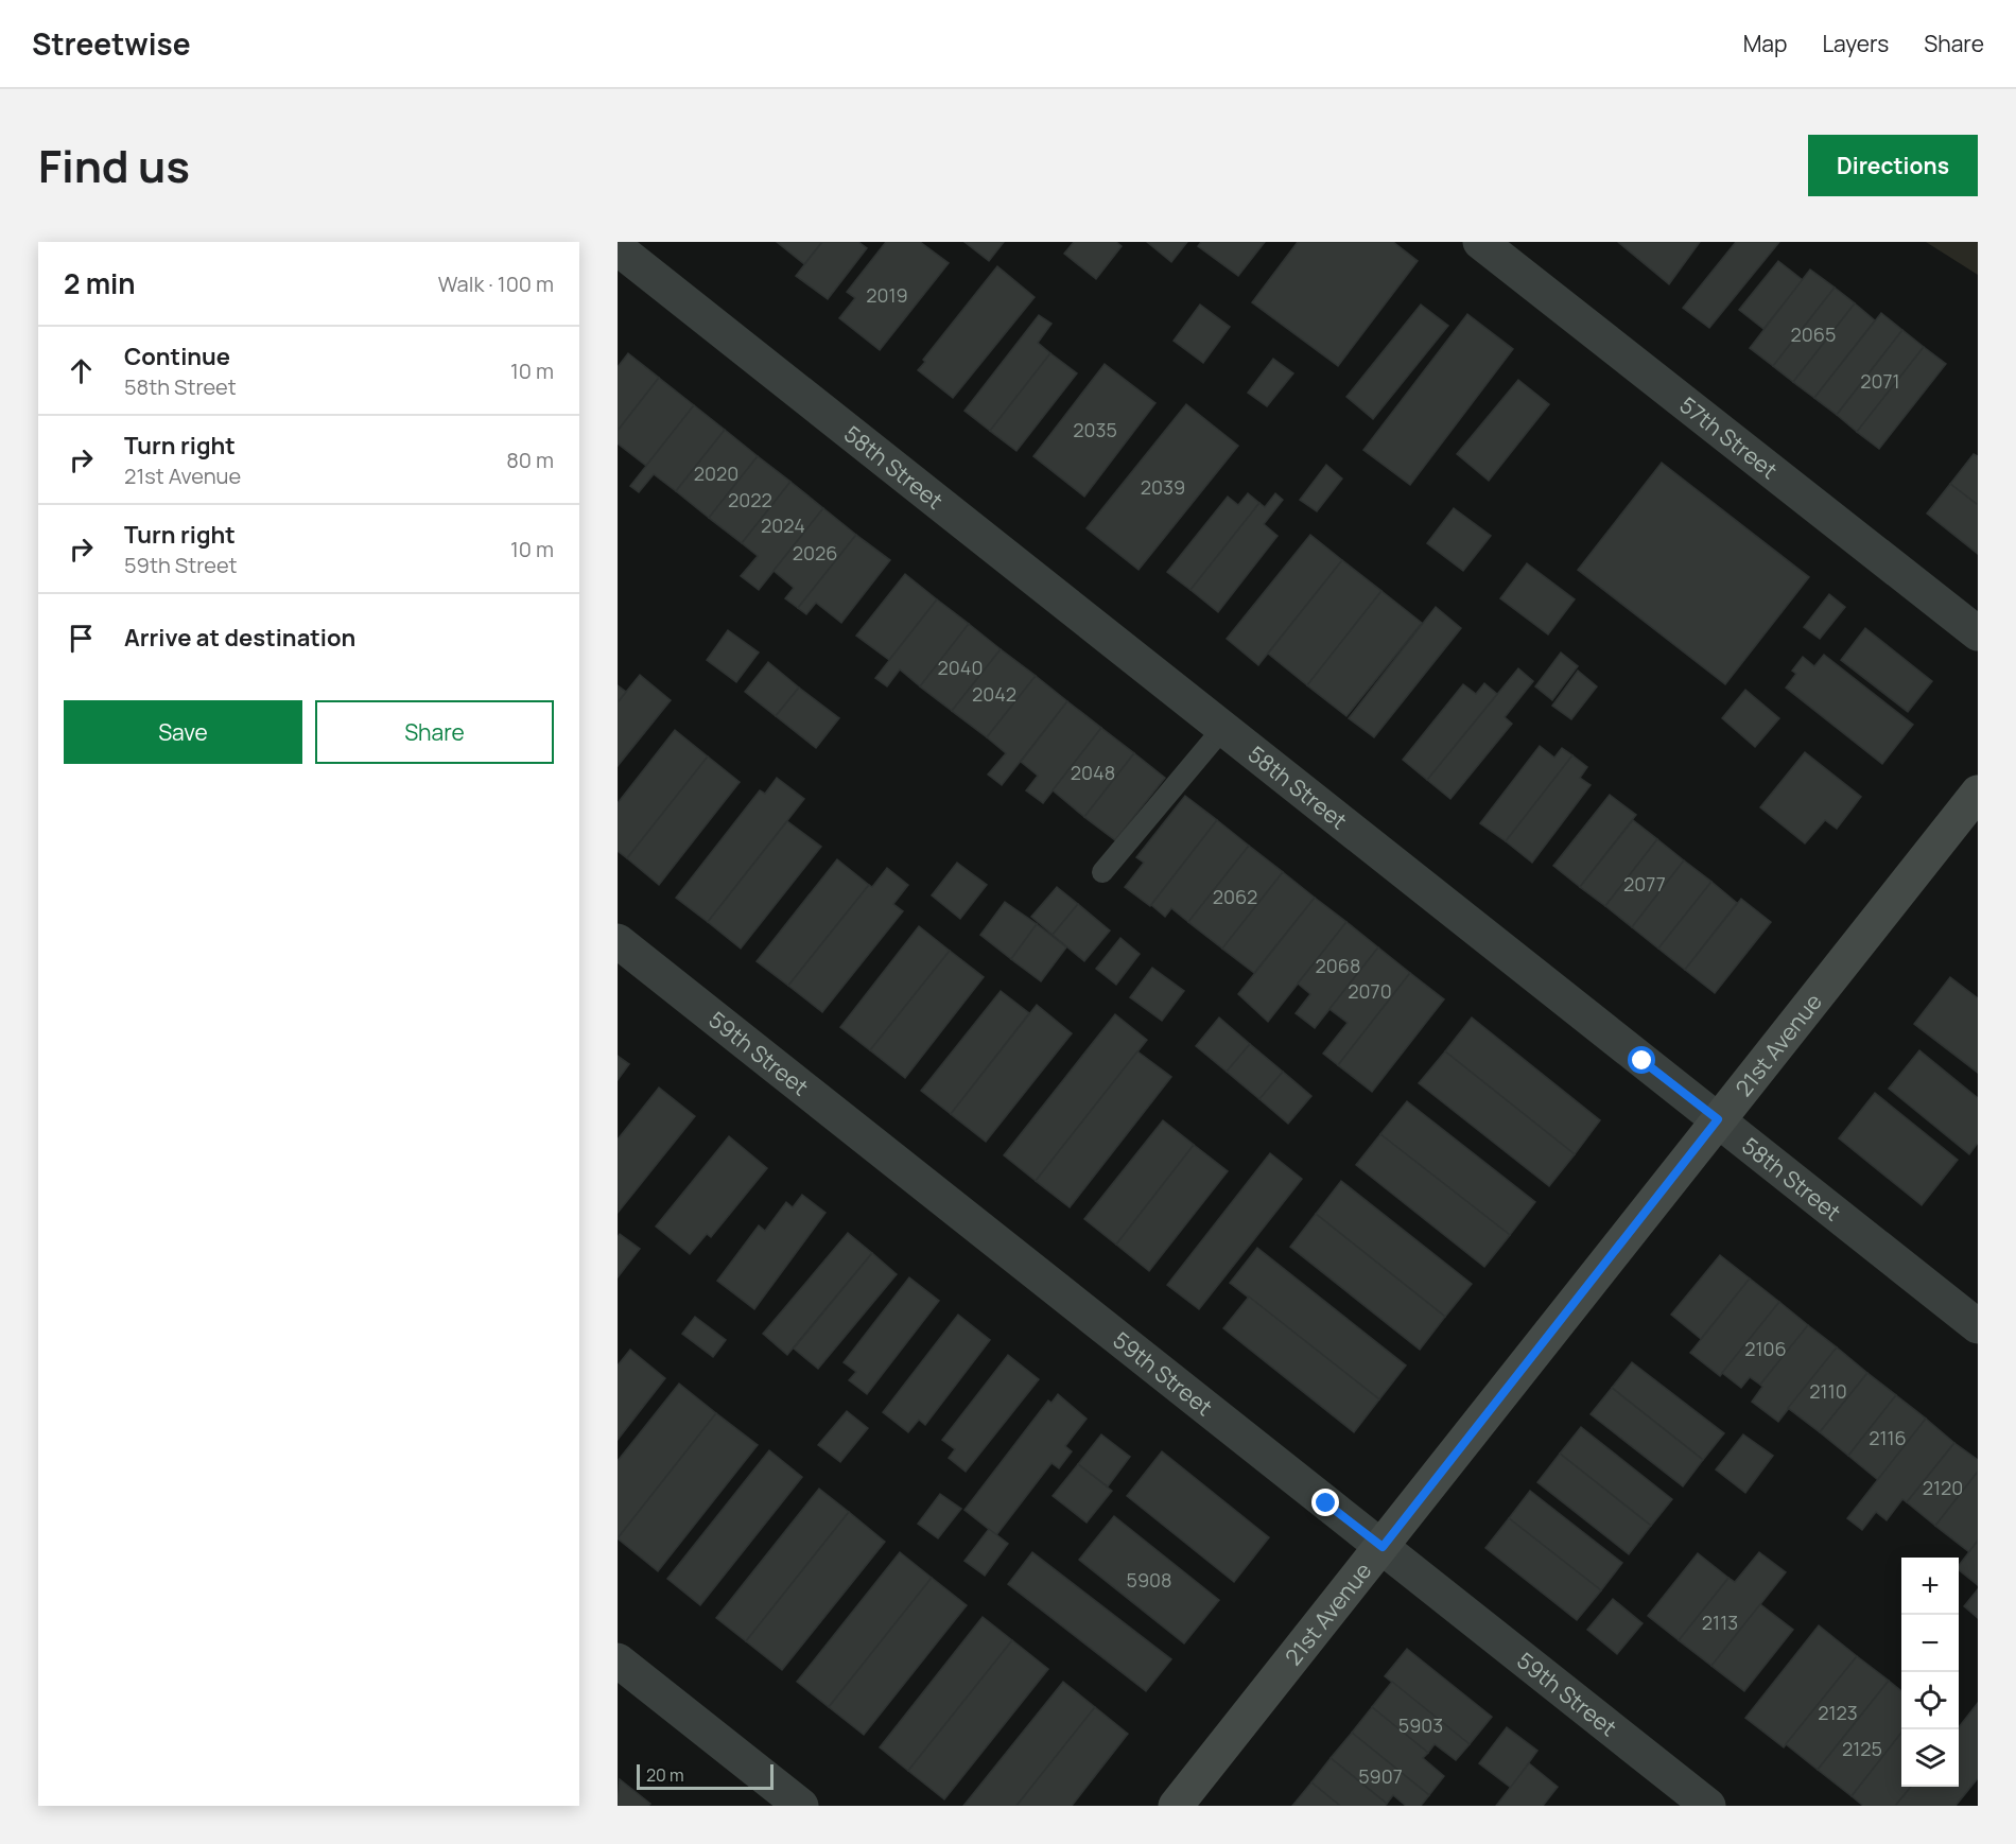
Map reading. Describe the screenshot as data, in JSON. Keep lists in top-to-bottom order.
{
  "streets": {
    "street": [
      "57th Street",
      "58th Street",
      "21st Avenue",
      "59th Street"
    ]
  },
  "crossings": [
    ["58th Street", "21st Avenue"],
    ["21st Avenue", "59th Street"]
  ],
  "house_numbers": [
    "2019",
    "2065",
    "2071",
    "2035",
    "2020",
    "2039",
    "2022",
    "2024",
    "2026",
    "2040",
    "2042",
    "2048",
    "2077",
    "2062",
    "2068",
    "2070",
    "2106",
    "2110",
    "2116",
    "2120",
    "5908",
    "2113",
    "2123",
    "5903",
    "2125",
    "5907"
  ],
  "scale_bar": "20 m",
  "page": {
    "header": "Streetwise",
    "nav": ["Map", "Layers", "Share"],
    "title": "Find us",
    "buttons": [
      "Directions",
      ["Save", "Share"]
    ],
    "heading": ["2 min", "Walk · 100 m"],
    "list": [
      ["Continue", "58th Street", "10 m"],
      ["Turn right", "21st Avenue", "80 m"],
      ["Turn right", "59th Street", "10 m"],
      "Arrive at destination"
    ],
    "map_buttons": ["+", "−"],
    "scale": "20 m"
  }
}
